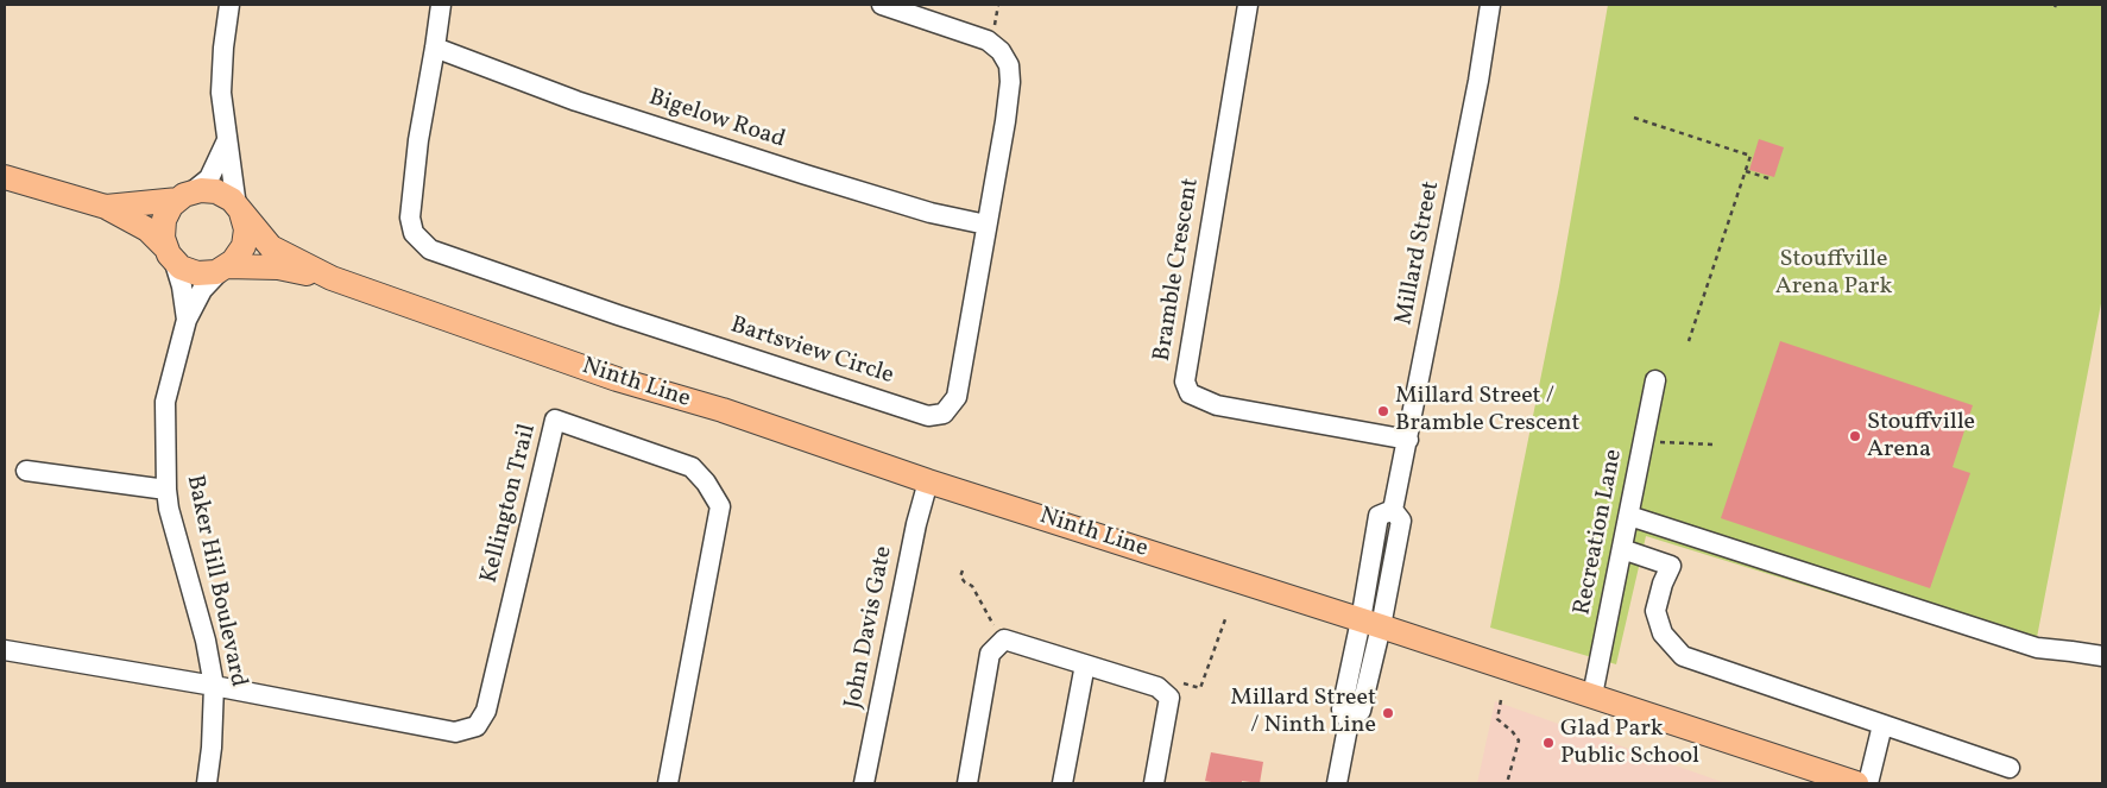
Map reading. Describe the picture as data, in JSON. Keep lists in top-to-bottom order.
{
  "streets": {
    "main road": ["Ninth Line"],
    "street": [
      "Bigelow Road",
      "Millard Street",
      "Bramble Crescent",
      "Bartsview Circle",
      "Kellington Trail",
      "Recreation Lane",
      "Baker Hill Boulevard",
      "John Davis Gate"
    ]
  },
  "crossings": [
    ["Bigelow Road", "Bartsview Circle"],
    ["Millard Street", "Bramble Crescent"],
    ["Millard Street", "Ninth Line"],
    ["Ninth Line", "Recreation Lane"],
    ["Ninth Line", "Baker Hill Boulevard"],
    ["Ninth Line", "John Davis Gate"],
    ["Kellington Trail", "Baker Hill Boulevard"]
  ],
  "parks": ["Stouffville Arena Park"],
  "places": [
    "Millard Street / Bramble Crescent",
    "Stouffville Arena",
    "Millard Street / Ninth Line",
    "Glad Park Public School"
  ]
}
